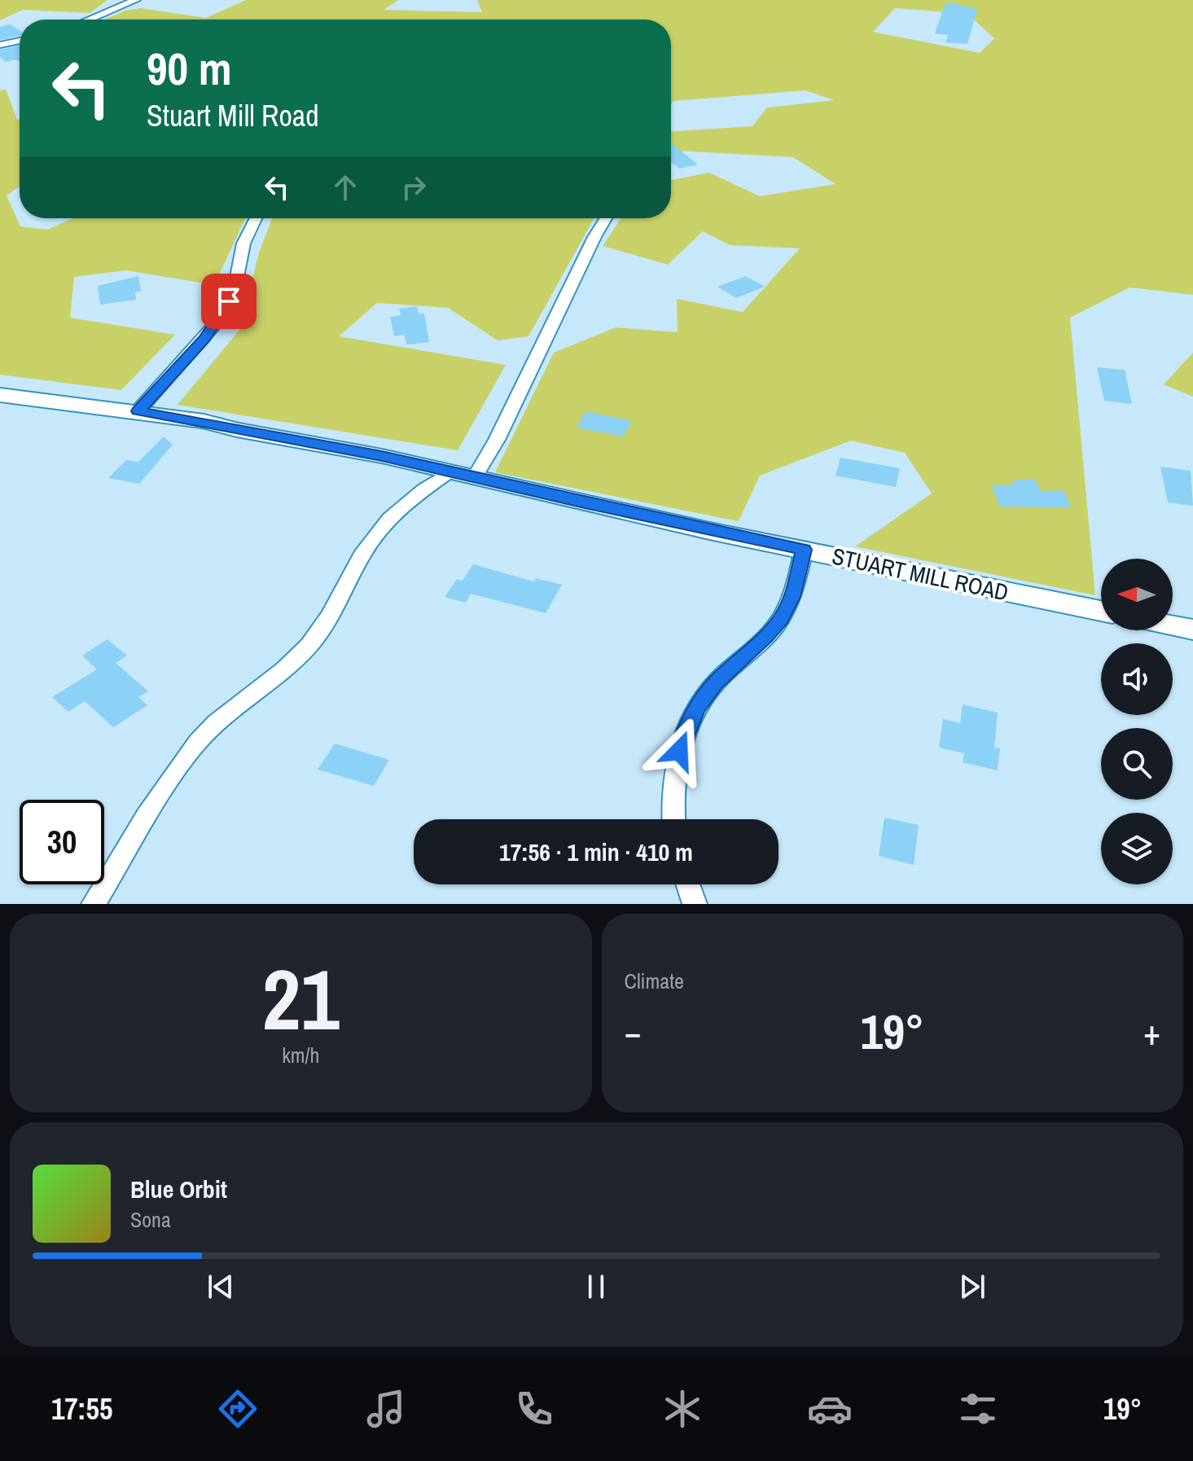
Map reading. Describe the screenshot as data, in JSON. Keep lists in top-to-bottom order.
{
  "streets": {
    "main road": ["STUART MILL ROAD"]
  },
  "north": "left",
  "page": {
    "turn": ["90 m", "Stuart Mill Road"],
    "limit": "30",
    "trip": "17:56 · 1 min · 410 m",
    "tile": [
      ["21", "km/h"],
      "Climate"
    ],
    "heat": ["−", "19°", "+"],
    "song": ["Blue Orbit", "Sona"],
    "tabs": ["17:55", "19°"]
  }
}
